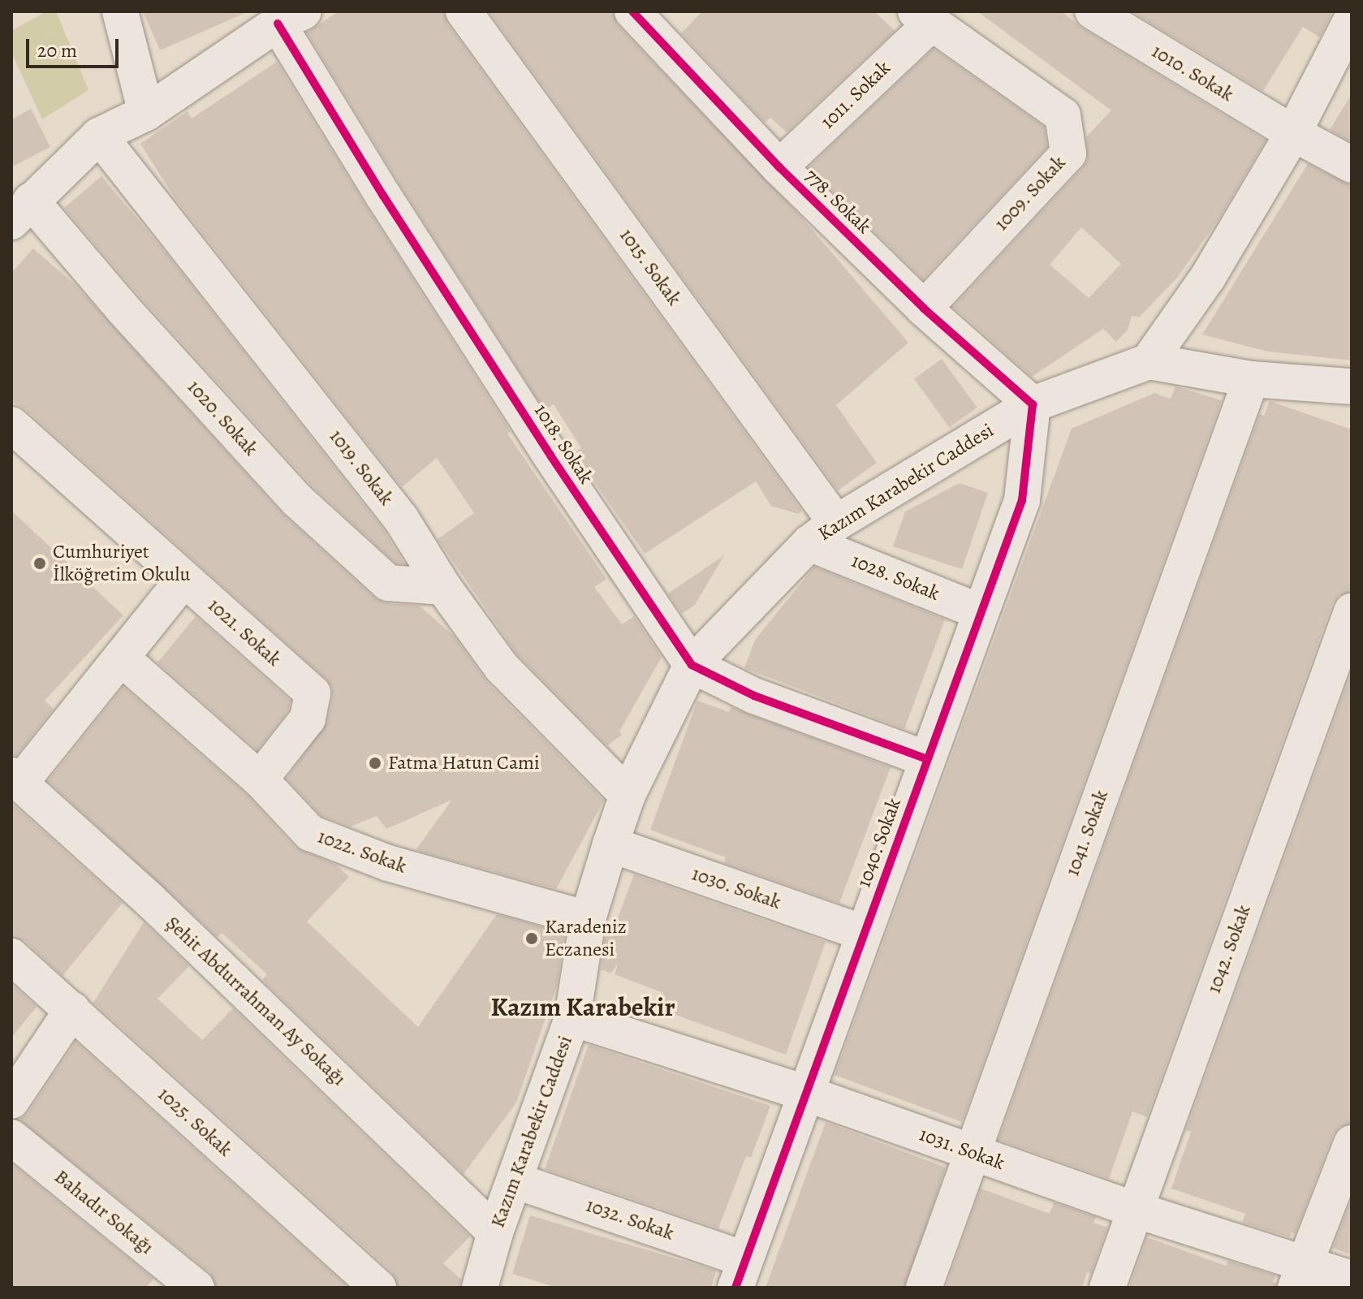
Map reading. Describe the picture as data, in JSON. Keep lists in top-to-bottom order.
{
  "streets": {
    "street": [
      "1010. Sokak",
      "1011. Sokak",
      "1009. Sokak",
      "778. Sokak",
      "1015. Sokak",
      "1020. Sokak",
      "1018. Sokak",
      "1019. Sokak",
      "Kazım Karabekir Caddesi",
      "1028. Sokak",
      "1021. Sokak",
      "1041. Sokak",
      "1040. Sokak",
      "1022. Sokak",
      "1030. Sokak",
      "1042. Sokak",
      "Şehit Abdurrahman Ay Sokağı",
      "1025. Sokak",
      "1031. Sokak",
      "Bahadır Sokağı",
      "1032. Sokak"
    ]
  },
  "crossings": [
    ["1011. Sokak", "1009. Sokak"],
    ["1011. Sokak", "778. Sokak"],
    ["1009. Sokak", "778. Sokak"],
    ["778. Sokak", "Kazım Karabekir Caddesi"],
    ["778. Sokak", "1040. Sokak"],
    ["1015. Sokak", "Kazım Karabekir Caddesi"],
    ["1015. Sokak", "1028. Sokak"],
    ["1020. Sokak", "1019. Sokak"],
    ["1018. Sokak", "Kazım Karabekir Caddesi"],
    ["1018. Sokak", "1040. Sokak"],
    ["1019. Sokak", "Kazım Karabekir Caddesi"],
    ["Kazım Karabekir Caddesi", "1028. Sokak"],
    ["Kazım Karabekir Caddesi", "1040. Sokak"],
    ["Kazım Karabekir Caddesi", "1022. Sokak"],
    ["Kazım Karabekir Caddesi", "1030. Sokak"],
    ["Kazım Karabekir Caddesi", "Şehit Abdurrahman Ay Sokağı"],
    ["Kazım Karabekir Caddesi", "1031. Sokak"],
    ["Kazım Karabekir Caddesi", "1032. Sokak"],
    ["1028. Sokak", "1040. Sokak"],
    ["1021. Sokak", "1022. Sokak"],
    ["1041. Sokak", "1031. Sokak"],
    ["1040. Sokak", "1030. Sokak"],
    ["1040. Sokak", "1031. Sokak"],
    ["1040. Sokak", "1032. Sokak"],
    ["1042. Sokak", "1031. Sokak"]
  ],
  "districts": ["Kazım Karabekir"],
  "places": ["Cumhuriyet İlköğretim Okulu", "Fatma Hatun Cami", "Karadeniz Eczanesi"],
  "scale_bar": "20 m"
}
